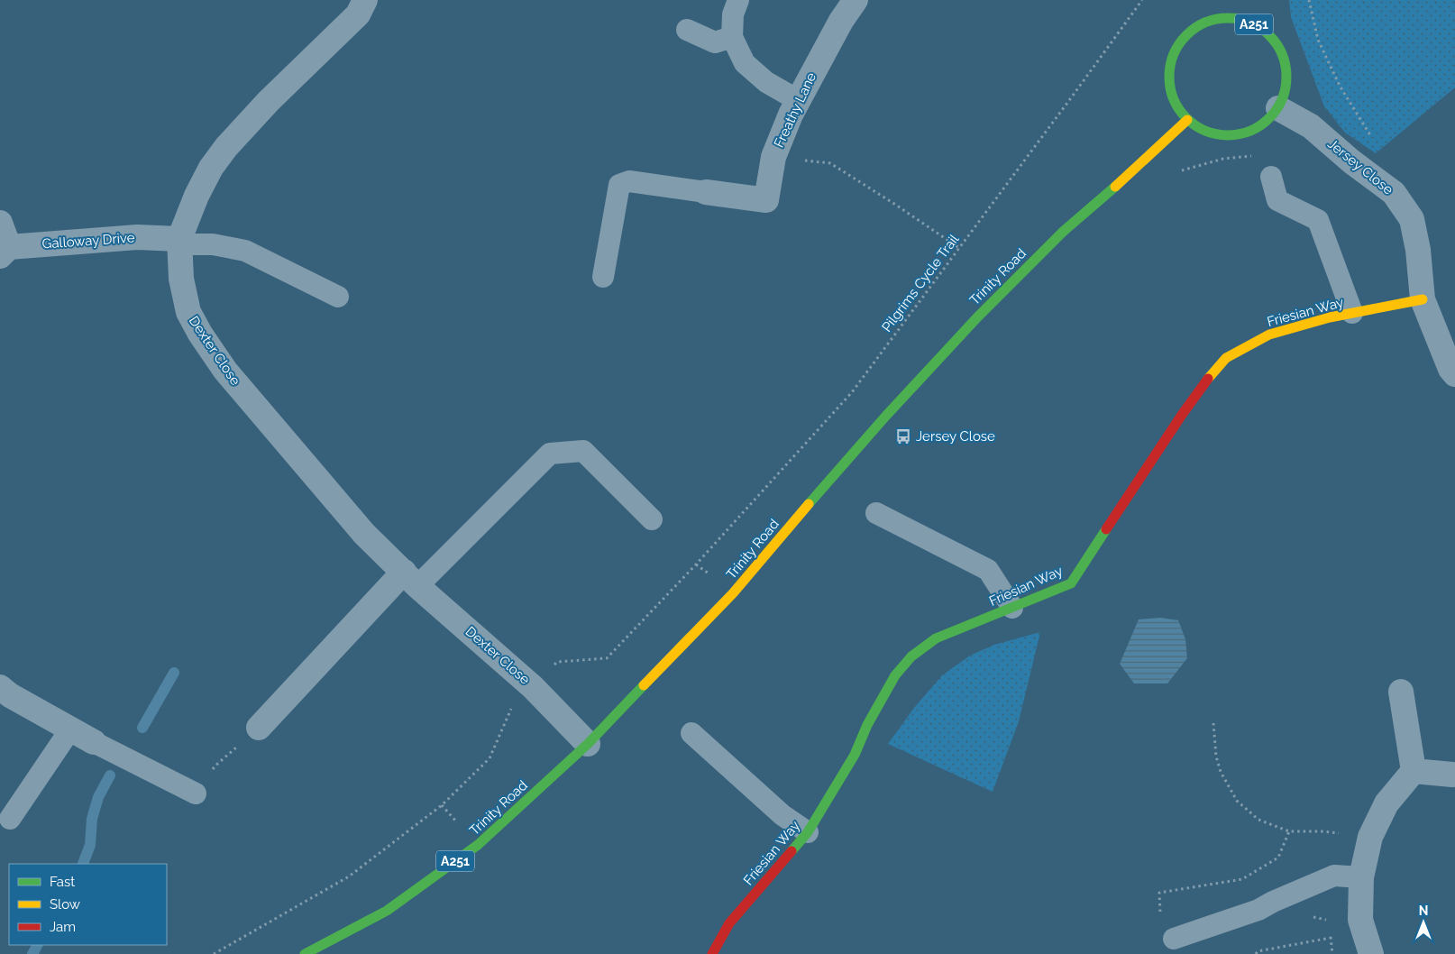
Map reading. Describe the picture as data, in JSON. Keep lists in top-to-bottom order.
{
  "streets": {
    "main road": ["A251", "Trinity Road", "Friesian Way"],
    "street": [
      "Freathy Lane",
      "Jersey Close",
      "Galloway Drive",
      "Dexter Close"
    ],
    "path": ["Pilgrims Cycle Trail"]
  },
  "crossings": [
    ["A251", "Jersey Close"],
    ["A251", "Trinity Road"],
    ["Jersey Close", "Trinity Road"],
    ["Jersey Close", "Friesian Way"],
    ["Galloway Drive", "Dexter Close"],
    ["Trinity Road", "Dexter Close"]
  ],
  "places": {
    "bus stop": ["Jersey Close"]
  },
  "legend": ["Fast", "Slow", "Jam"],
  "north": "top"
}
